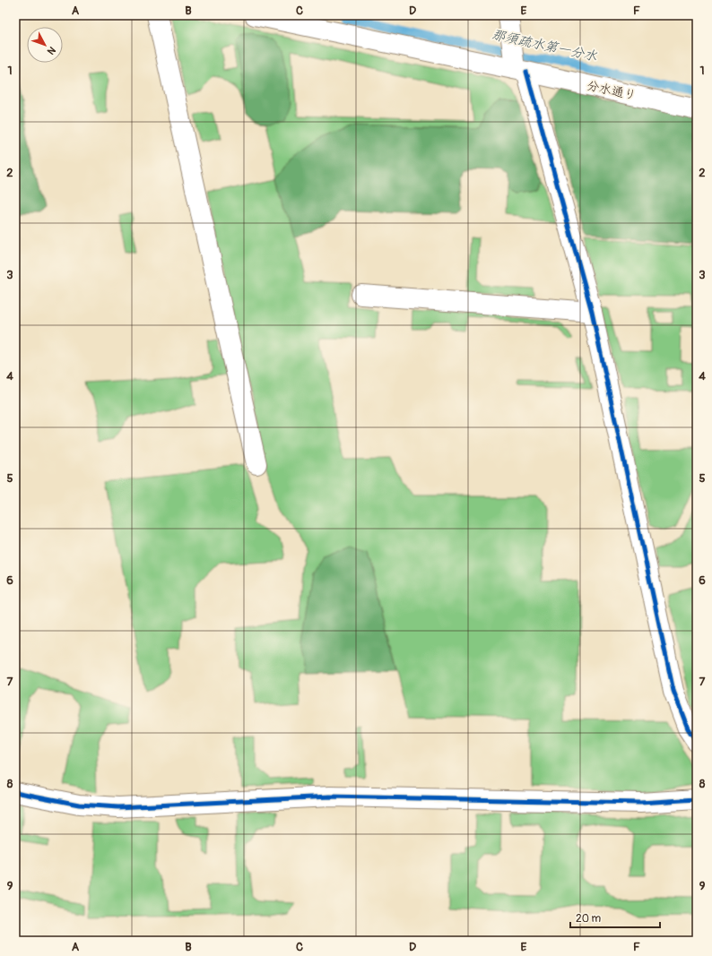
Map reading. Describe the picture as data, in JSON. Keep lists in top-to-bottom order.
{
  "streets": {
    "street": ["分水通り"]
  },
  "water": ["那須疏水第一分水"],
  "scale_bar": "20 m",
  "north": "bottom right",
  "grid": {
    "columns": [
      "A",
      "B",
      "C",
      "D",
      "E",
      "F"
    ],
    "rows": [
      "1",
      "2",
      "3",
      "4",
      "5",
      "6",
      "7",
      "8",
      "9"
    ]
  }
}
